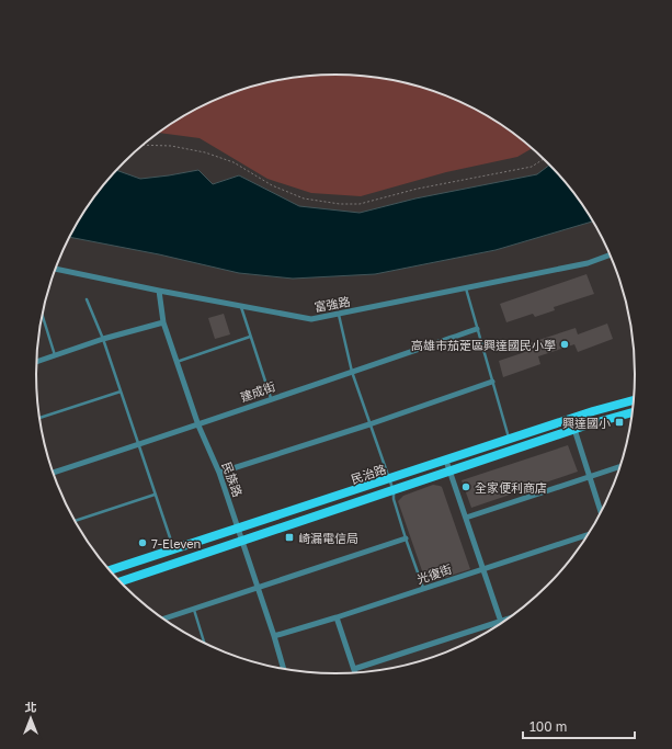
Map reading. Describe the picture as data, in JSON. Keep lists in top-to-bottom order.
{
  "streets": {
    "main road": ["民治路"],
    "street": [
      "富強路",
      "建成街",
      "民族路",
      "光復街"
    ]
  },
  "crossings": [
    ["富強路", "民族路"],
    ["建成街", "民族路"],
    ["民治路", "民族路"],
    ["民族路", "光復街"]
  ],
  "places": {
    "other": ["高雄市茄萣區興達國民小學", "全家便利商店", "7-Eleven"],
    "transit": ["興達國小", "崎漏電信局"]
  },
  "scale_bar": "100 m",
  "north": "top"
}
